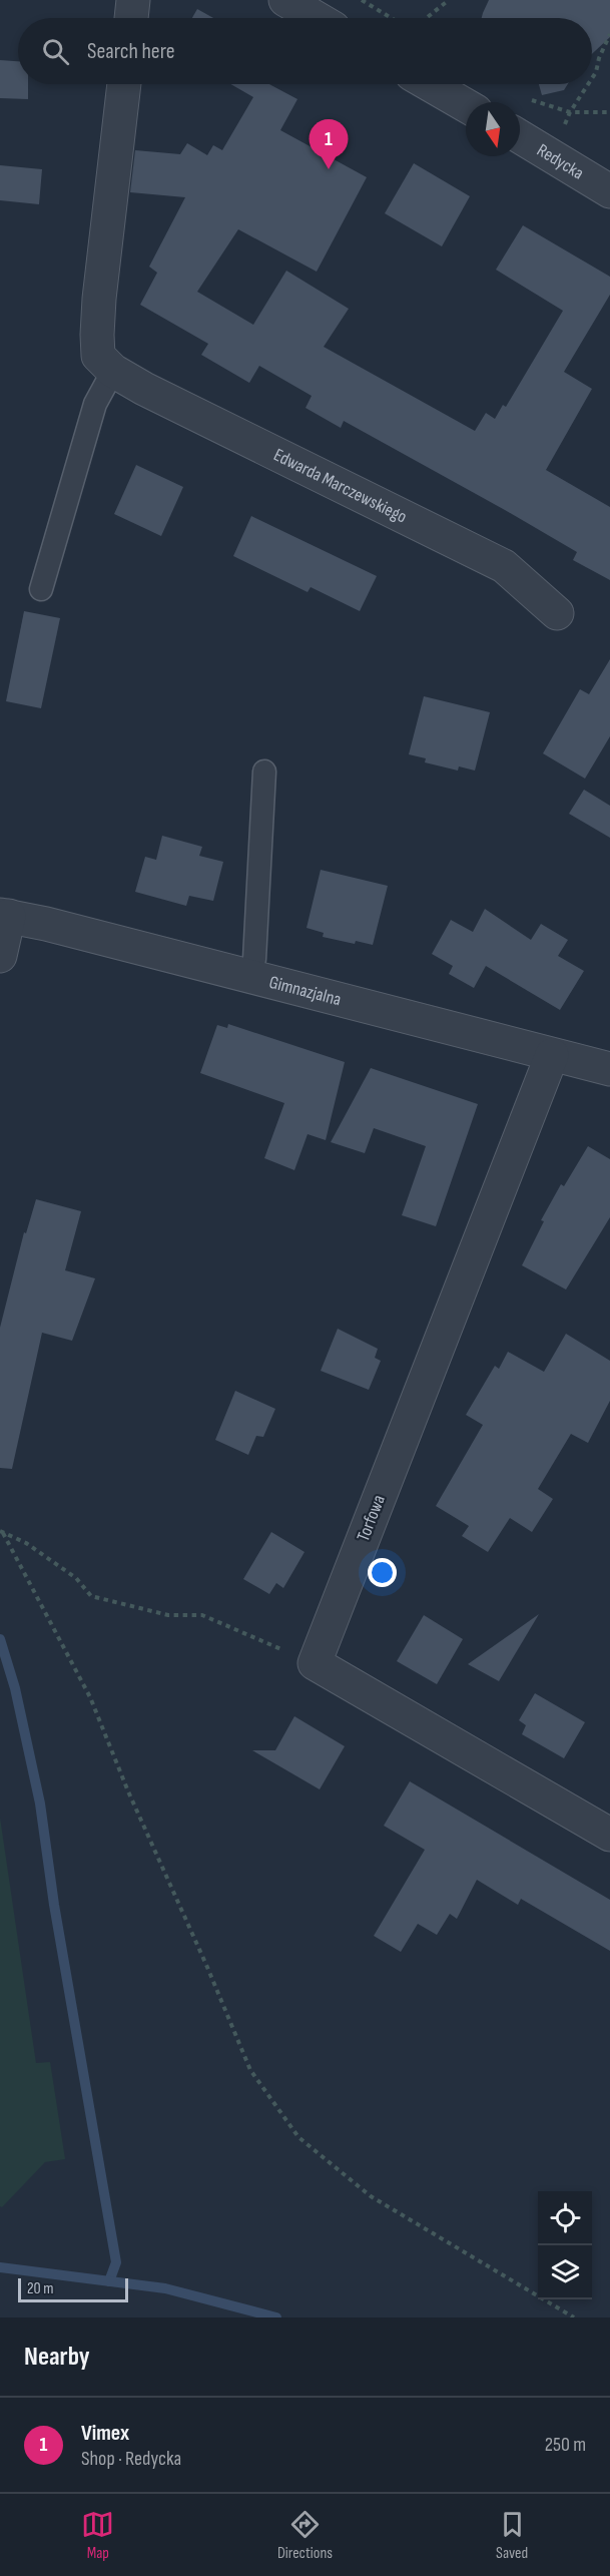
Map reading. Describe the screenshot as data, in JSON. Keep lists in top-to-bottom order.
{
  "streets": {
    "street": [
      "Redycka",
      "Edwarda Marczewskiego",
      "Gimnazjalna",
      "Torfowa"
    ]
  },
  "crossings": [
    ["Gimnazjalna", "Torfowa"]
  ],
  "scale_bar": "20 m",
  "north": "bottom",
  "page": {
    "search": "Search here",
    "pins": "1",
    "scale": "20 m",
    "heading": "Nearby",
    "list": [
      {
        "mark": "1",
        "name": "Vimex",
        "note": "Shop · Redycka",
        "value": "250 m"
      }
    ],
    "nav": ["Map", "Directions", "Saved"]
  }
}
